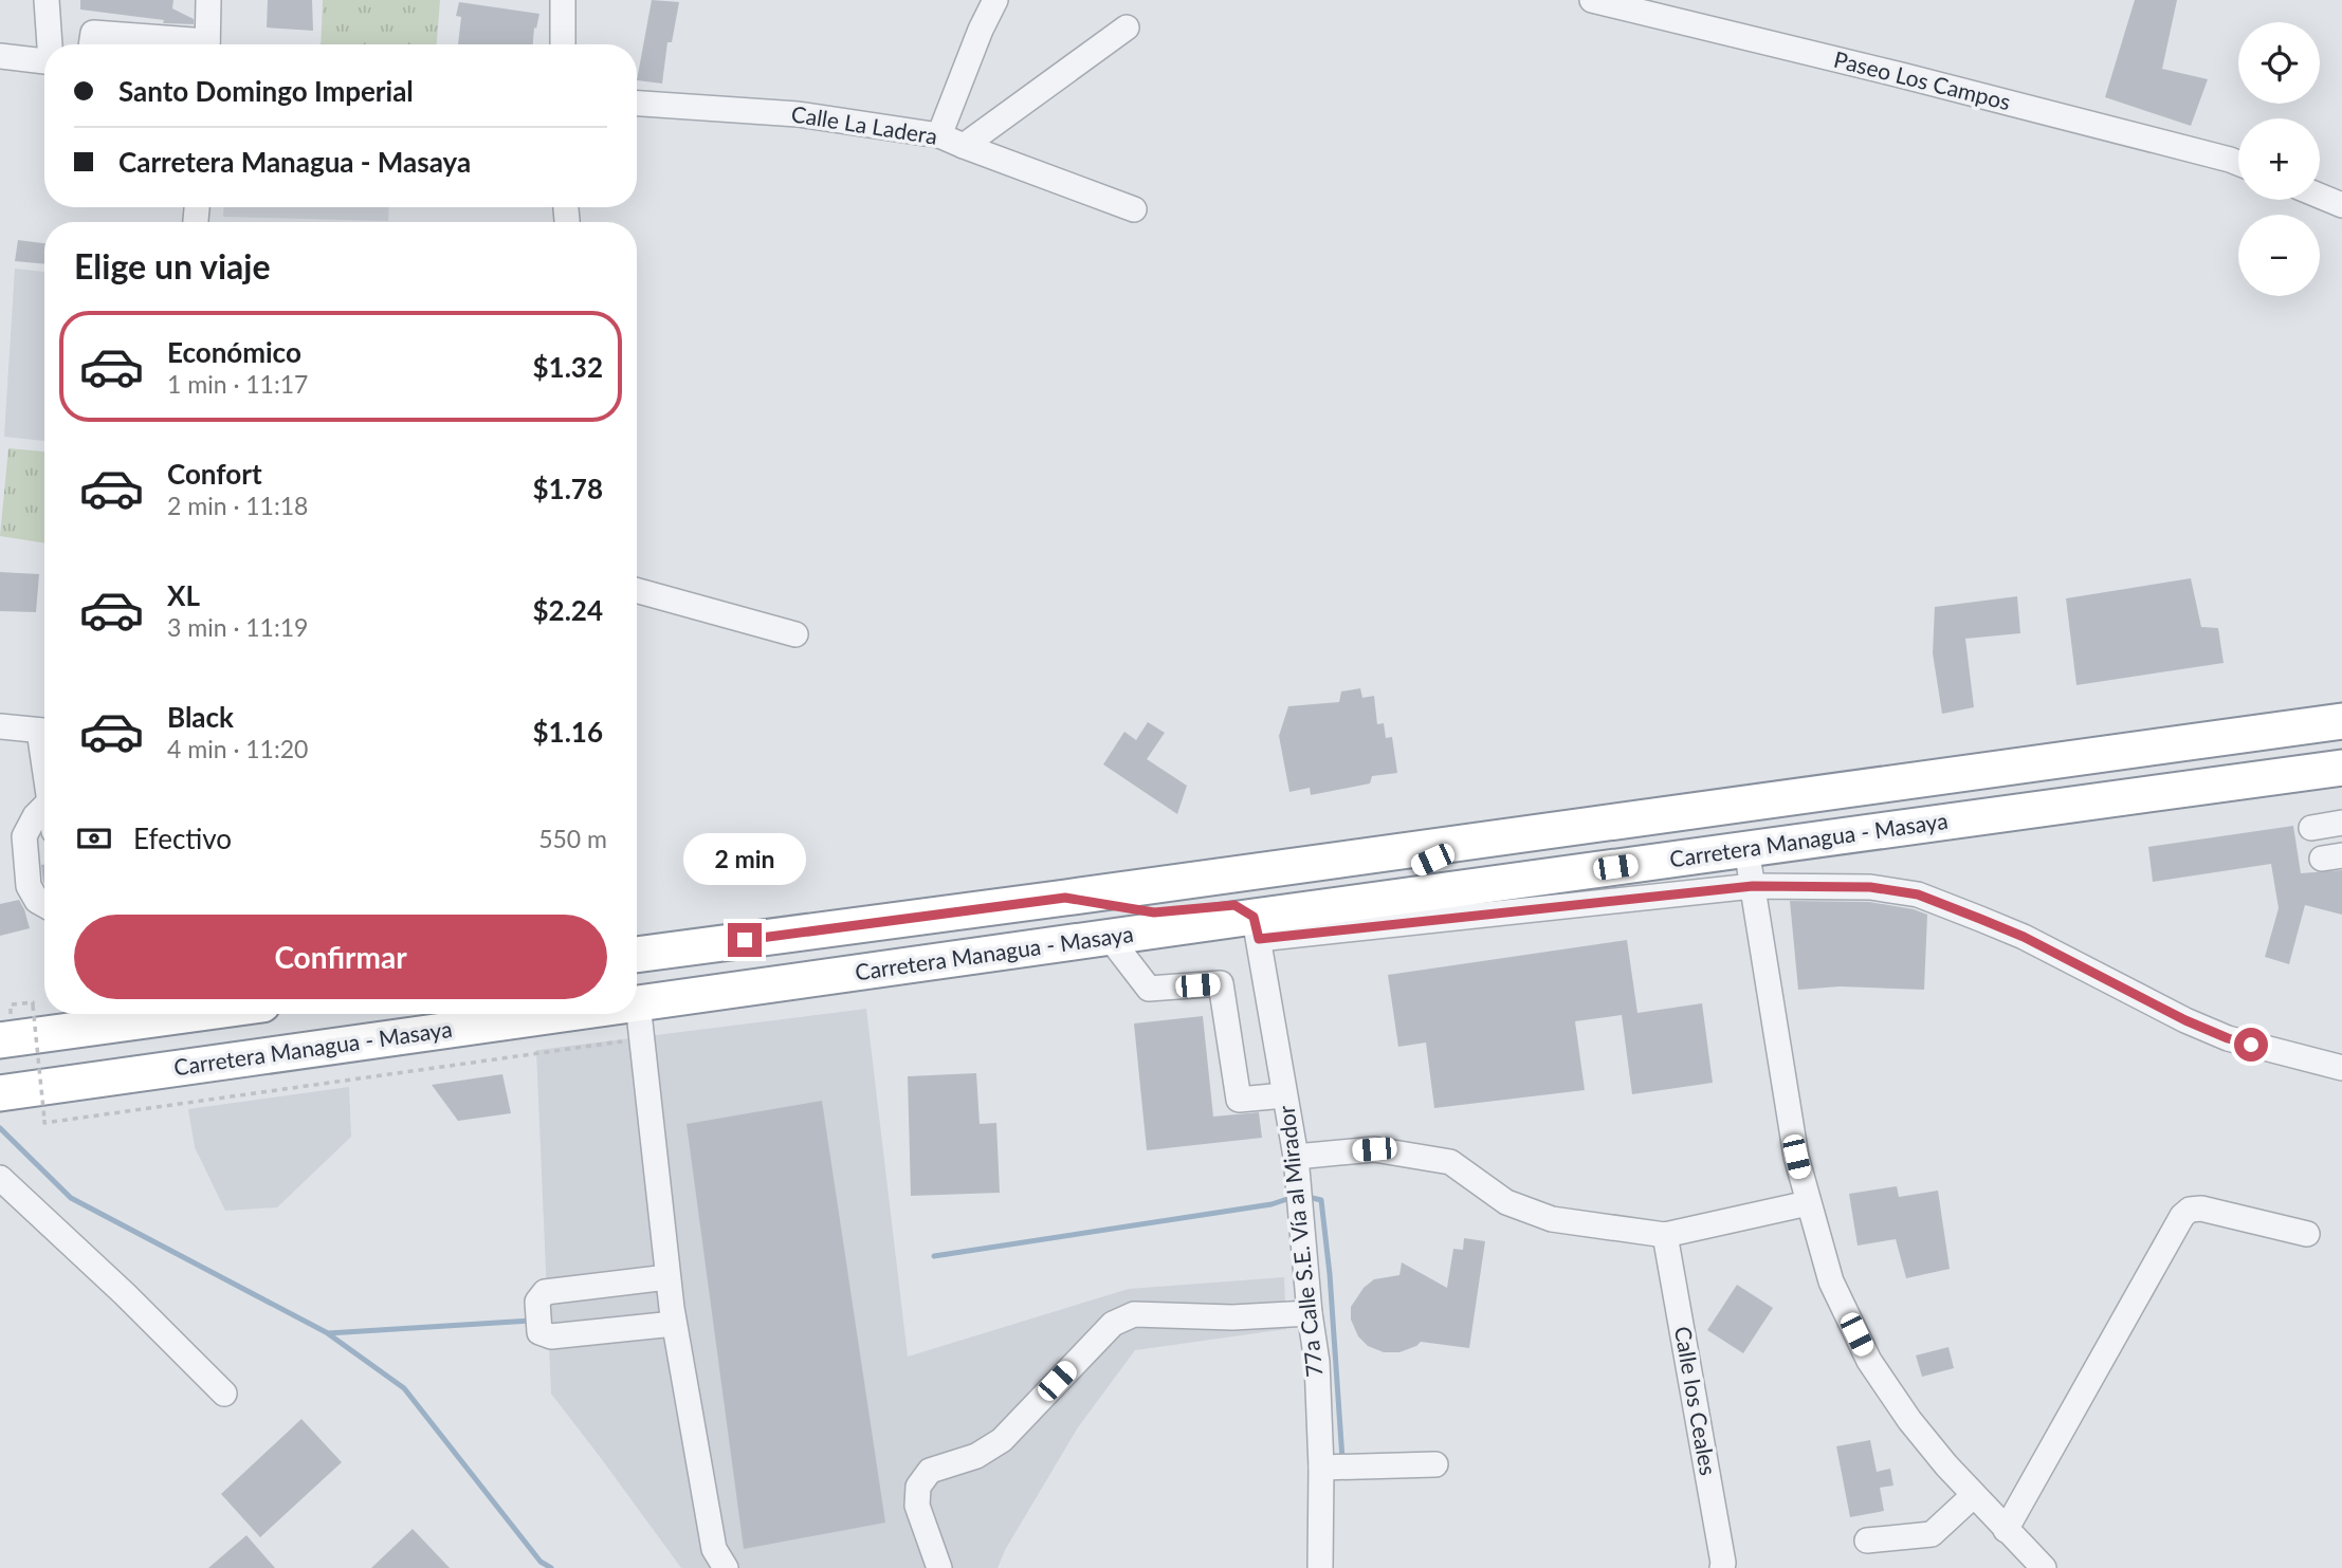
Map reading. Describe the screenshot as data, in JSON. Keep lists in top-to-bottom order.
{
  "streets": {
    "highway": ["Carretera Managua - Masaya"],
    "street": [
      "Paseo Los Campos",
      "Calle La Ladera",
      "77a Calle S.E. Vía al Mirador",
      "Calle los Ceales"
    ]
  },
  "crossings": [
    ["Carretera Managua - Masaya", "77a Calle S.E. Vía al Mirador"]
  ],
  "page": {
    "map_buttons": ["+", "−"],
    "banner": ["Santo Domingo Imperial", "Carretera Managua - Masaya"],
    "heading": "Elige un viaje",
    "list": [
      {
        "name": "Económico",
        "note": "1 min · 11:17",
        "value": "$1.32"
      },
      {
        "name": "Confort",
        "note": "2 min · 11:18",
        "value": "$1.78"
      },
      {
        "name": "XL",
        "note": "3 min · 11:19",
        "value": "$2.24"
      },
      {
        "name": "Black",
        "note": "4 min · 11:20",
        "value": "$1.16"
      }
    ],
    "pay": ["Efectivo", "550 m"],
    "bubble": "2 min",
    "buttons": "Confirmar"
  }
}
